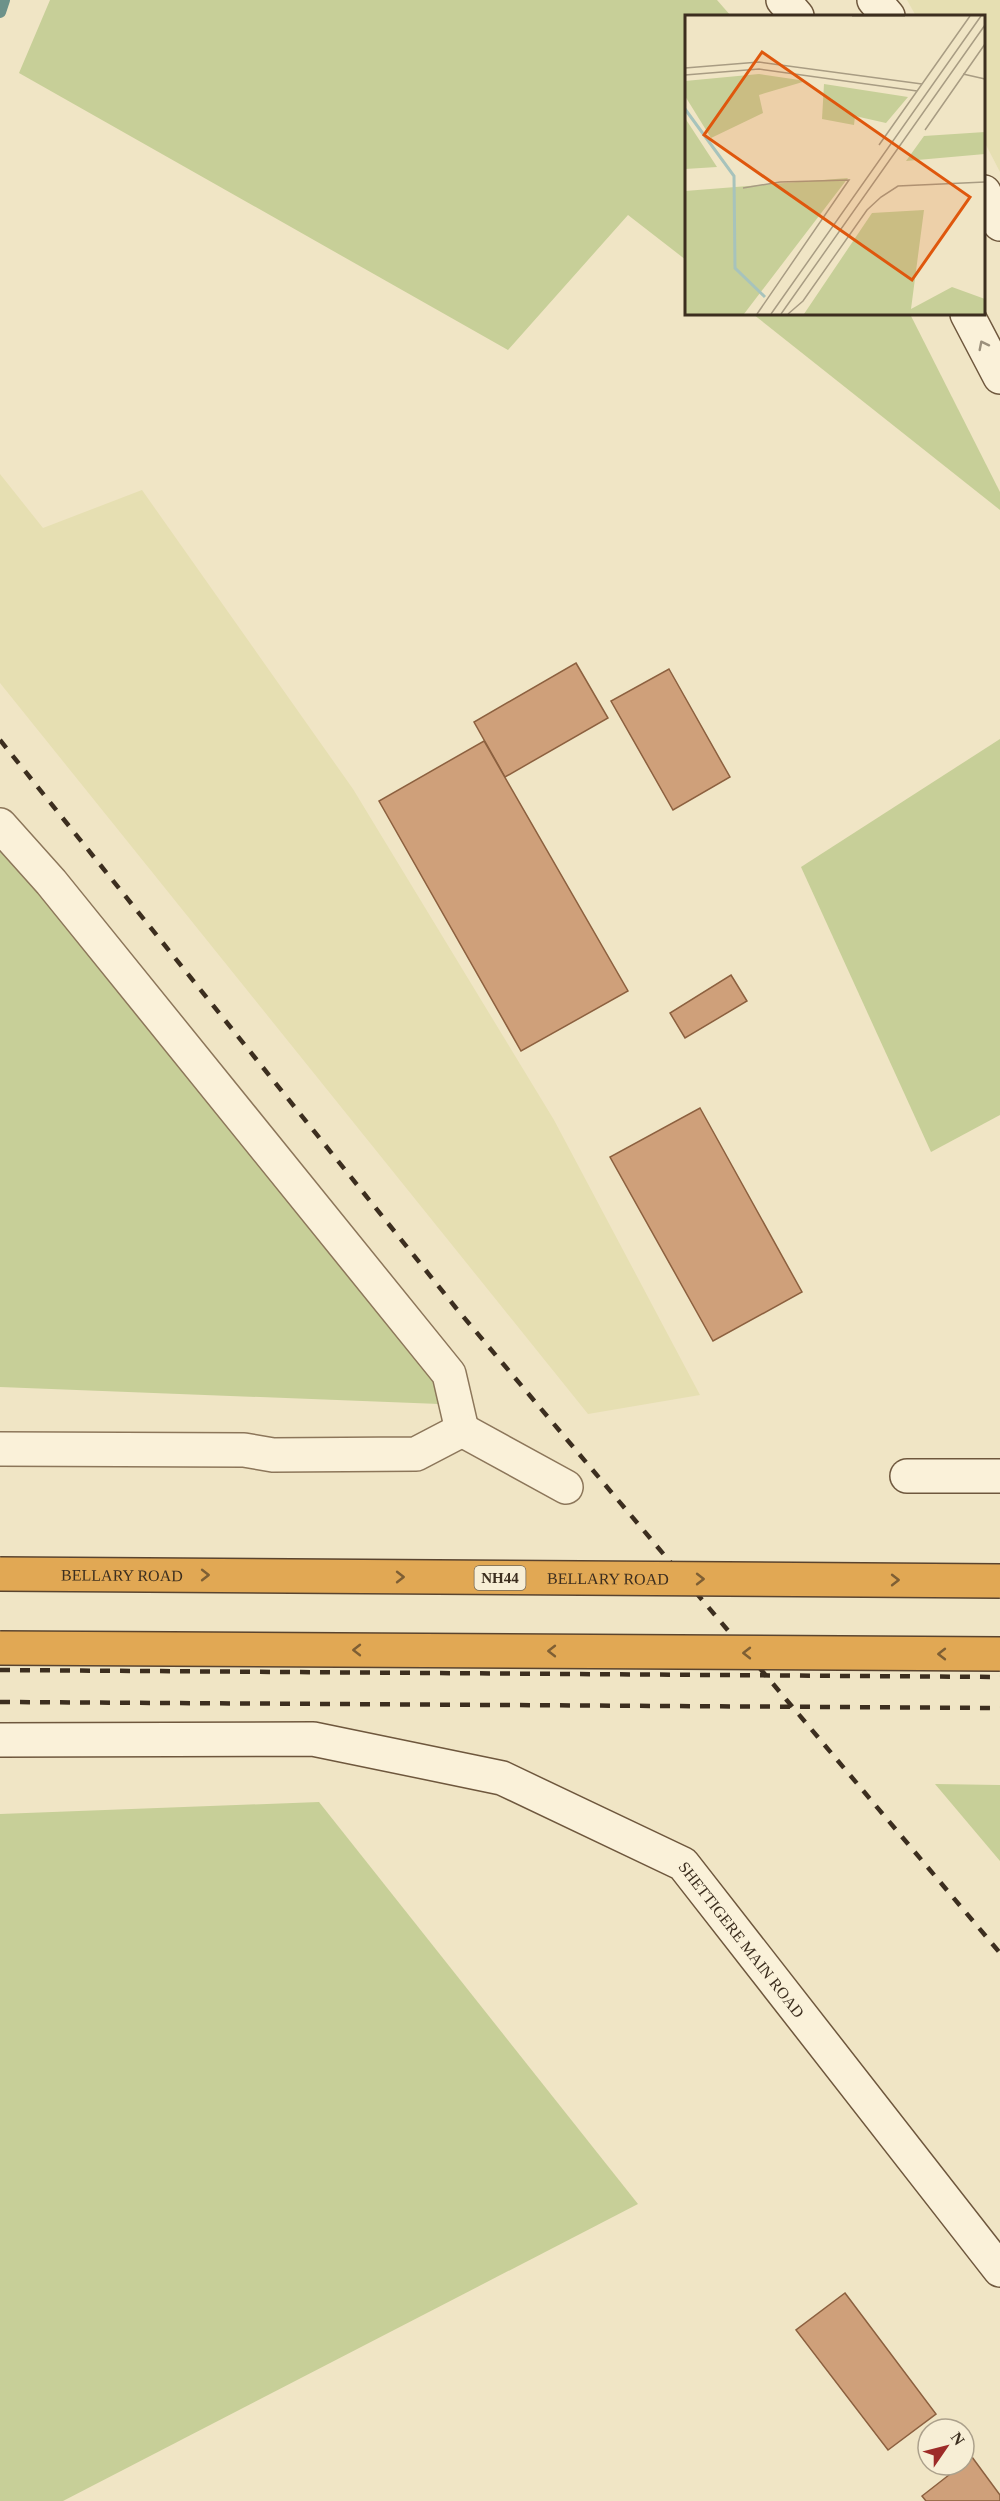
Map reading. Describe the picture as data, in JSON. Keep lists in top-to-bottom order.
{
  "streets": {
    "highway": ["BELLARY ROAD", "NH44"],
    "street": ["SHETTIGERE MAIN ROAD"]
  },
  "north": "top right"
}
